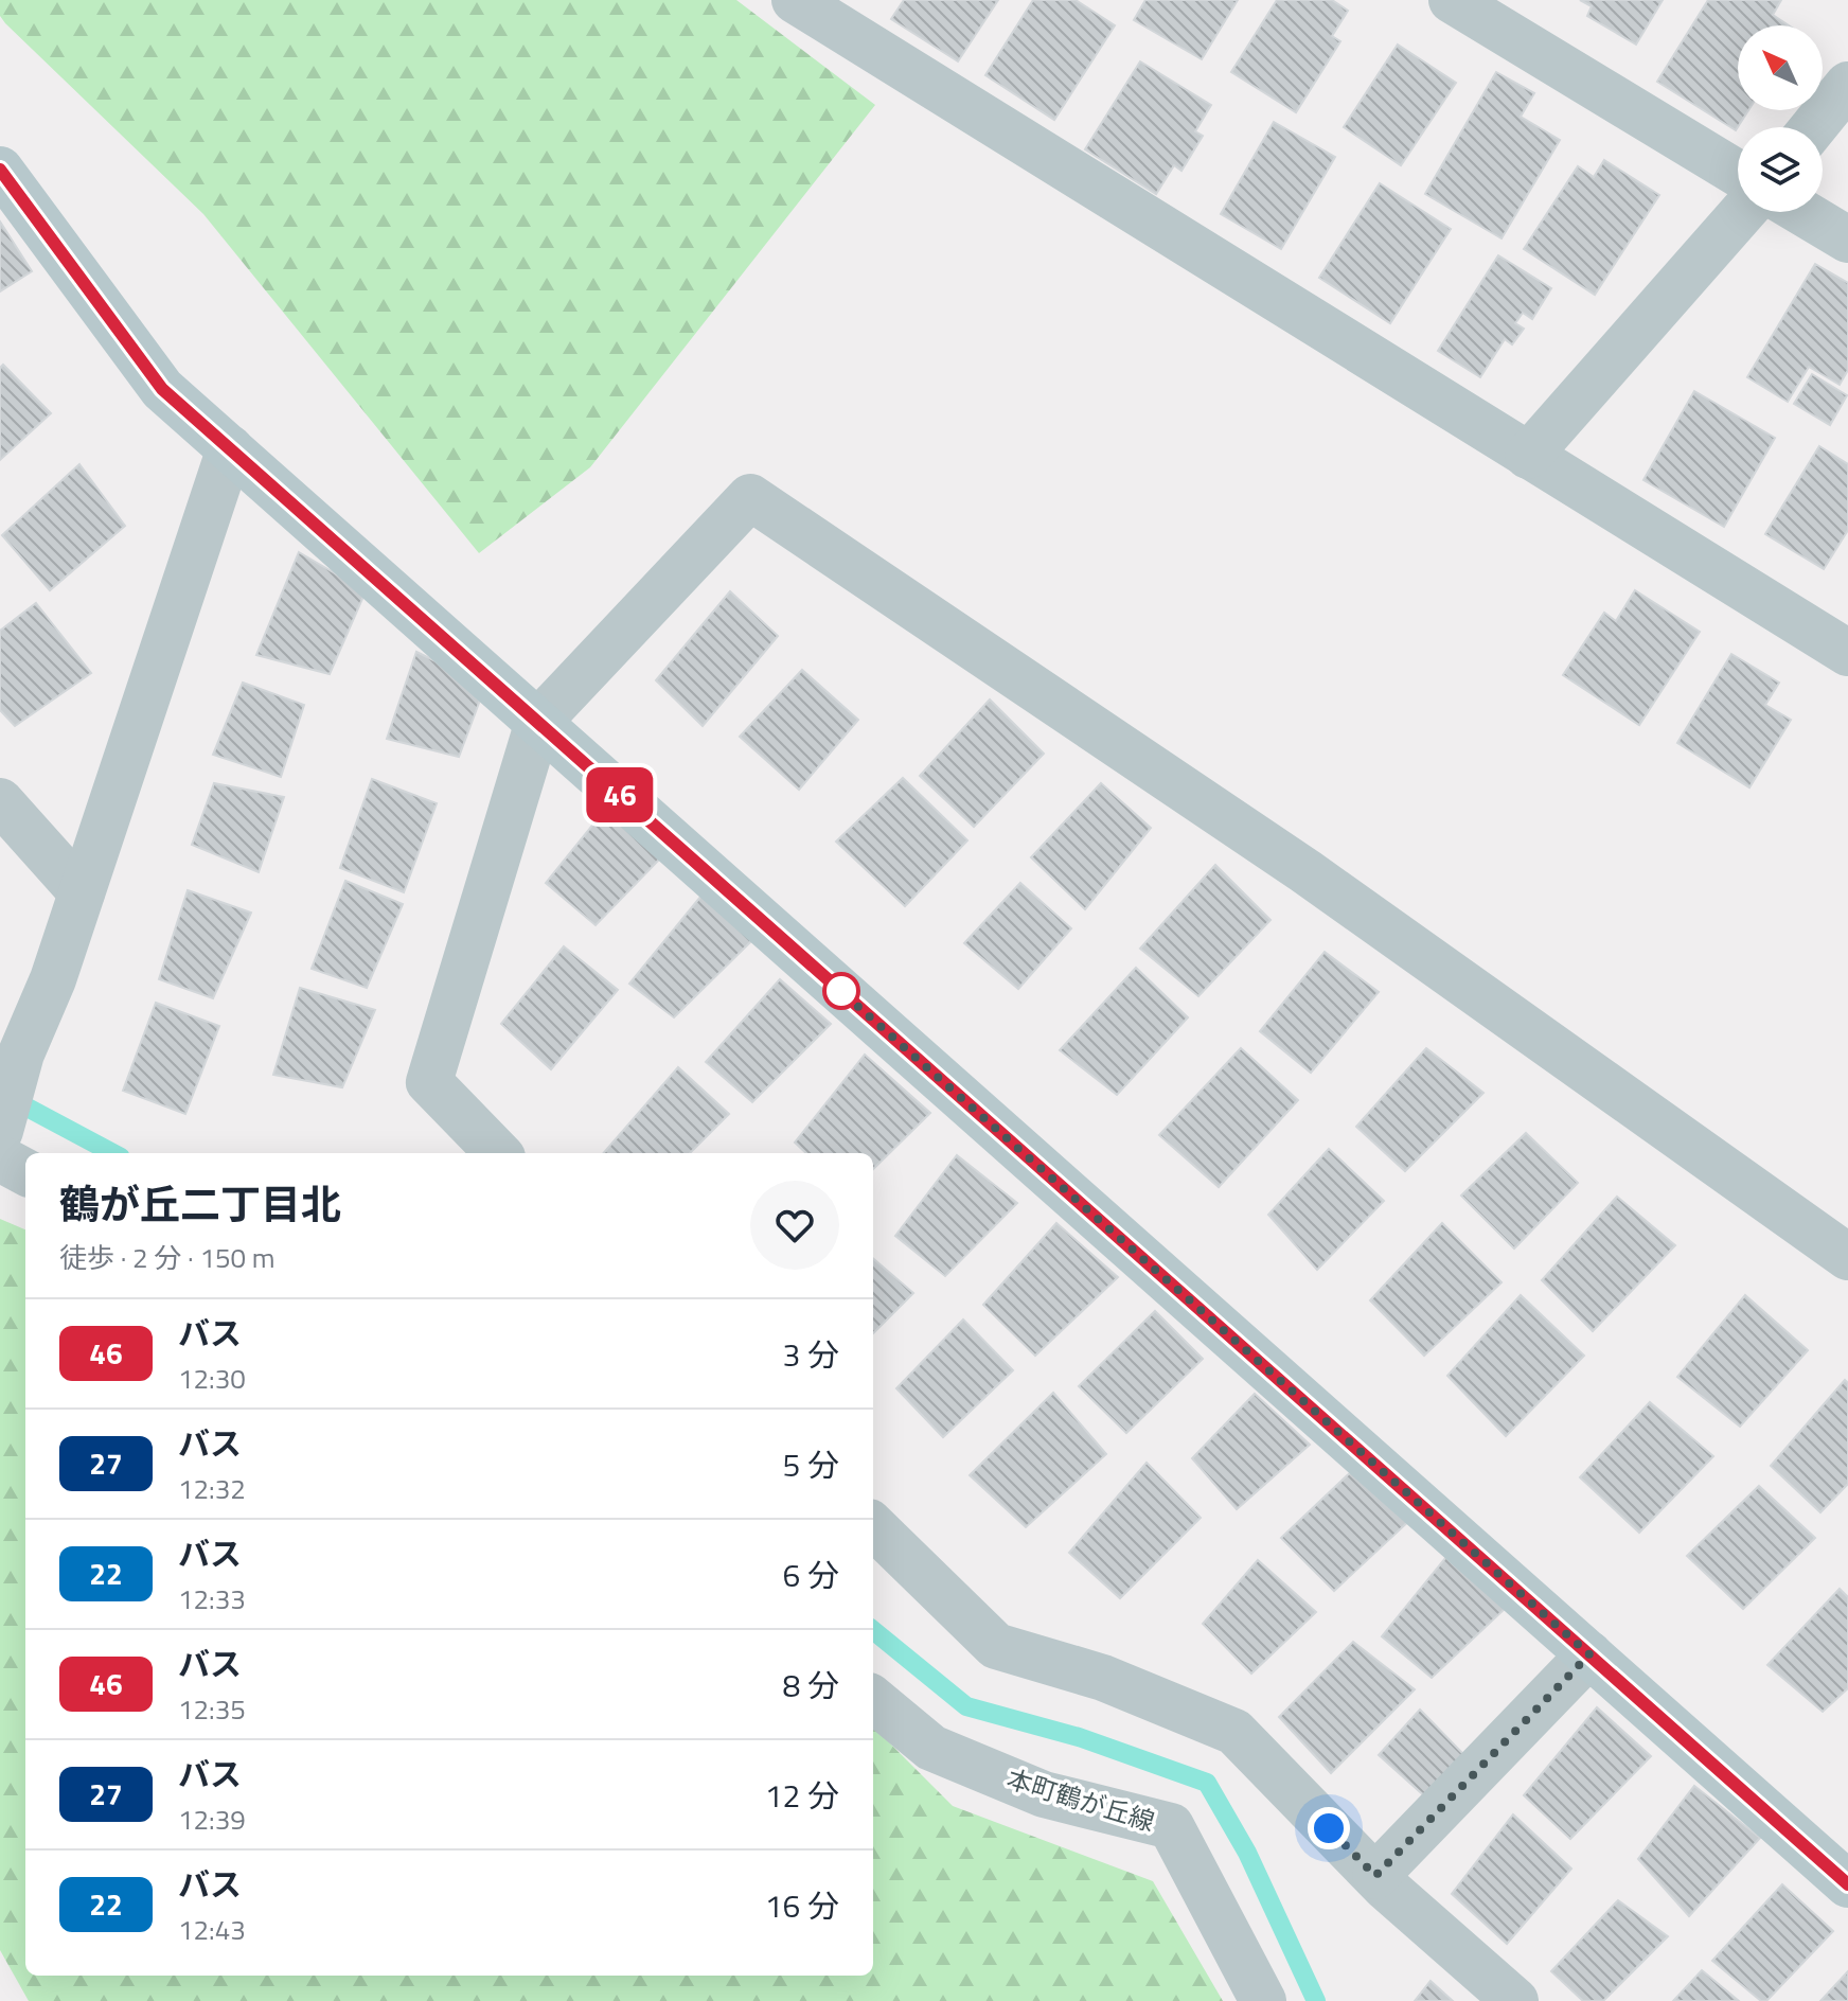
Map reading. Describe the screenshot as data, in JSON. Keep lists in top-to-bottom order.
{
  "streets": {
    "street": ["本町鶴が丘線"]
  },
  "lines": ["bus line 46"],
  "north": "top left",
  "page": {
    "on_map": "46",
    "heading": ["鶴が丘二丁目北", "徒歩 · 2 分 · 150 m"],
    "list": [
      {
        "mark": "46",
        "name": "バス",
        "note": "12:30",
        "value": "3 分"
      },
      {
        "mark": "27",
        "name": "バス",
        "note": "12:32",
        "value": "5 分"
      },
      {
        "mark": "22",
        "name": "バス",
        "note": "12:33",
        "value": "6 分"
      },
      {
        "mark": "46",
        "name": "バス",
        "note": "12:35",
        "value": "8 分"
      },
      {
        "mark": "27",
        "name": "バス",
        "note": "12:39",
        "value": "12 分"
      },
      {
        "mark": "22",
        "name": "バス",
        "note": "12:43",
        "value": "16 分"
      }
    ]
  }
}
